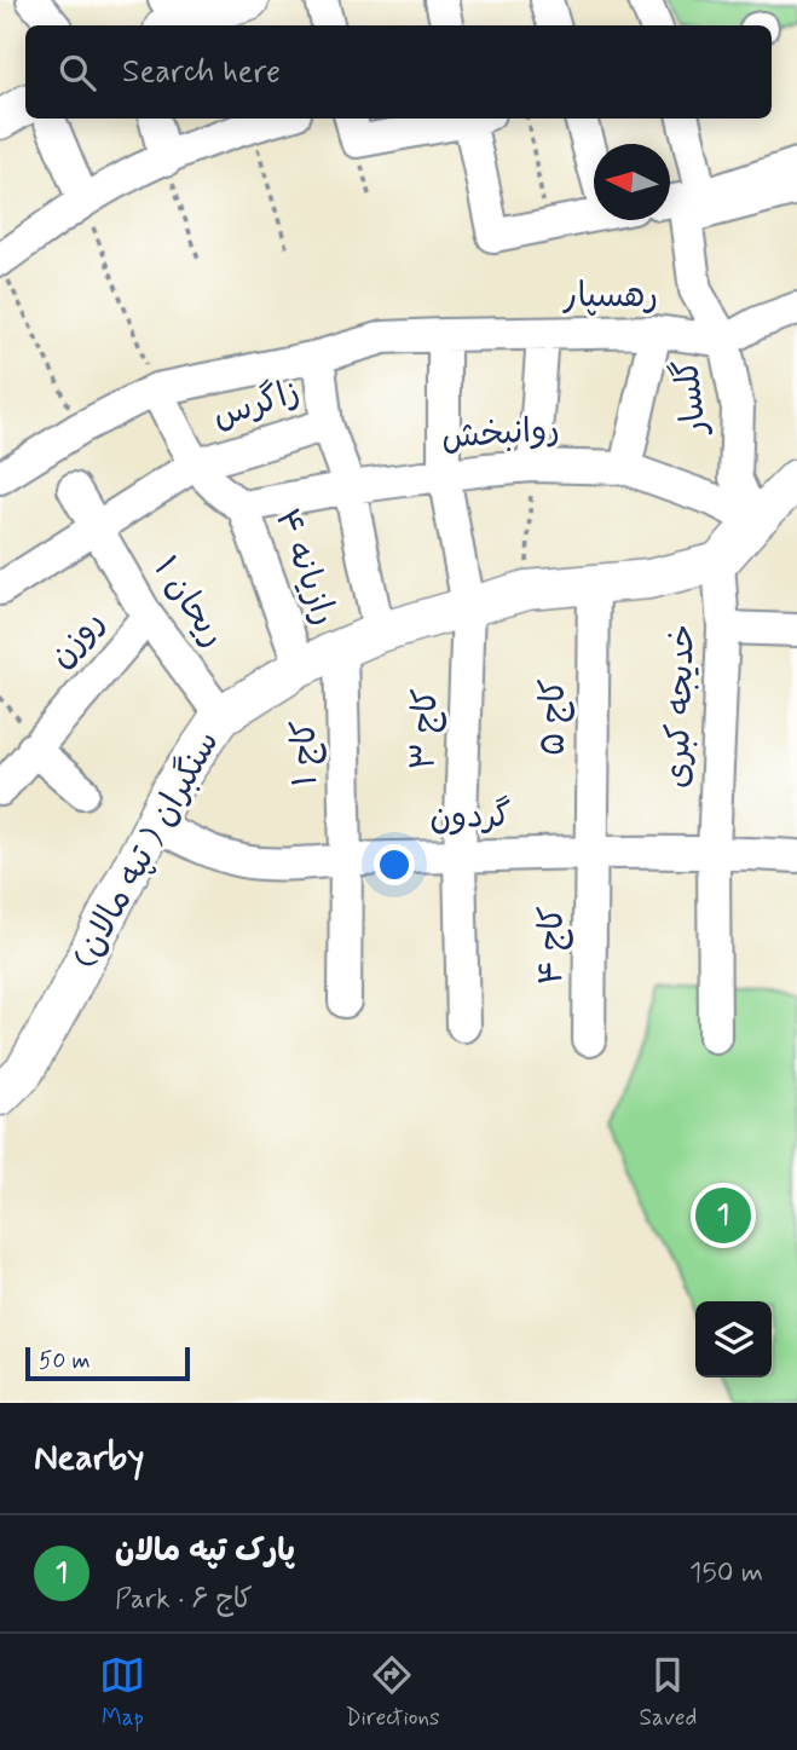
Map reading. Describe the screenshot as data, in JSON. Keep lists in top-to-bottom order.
{
  "streets": {
    "main road": ["سنگبران ( تپه مالان)"],
    "street": [
      "رهسپار",
      "گلسار",
      "زاگرس",
      "روانبخش",
      "رازیانه ۴",
      "ریحان ۱",
      "روزن",
      "خدیجه کبری",
      "کاج ۵",
      "کاج ۳",
      "کاج ۱",
      "گردون",
      "کاج ۴"
    ]
  },
  "crossings": [
    ["رهسپار", "گلسار"],
    ["رهسپار", "زاگرس"],
    ["گلسار", "روانبخش"],
    ["زاگرس", "رازیانه ۴"],
    ["زاگرس", "ریحان ۱"],
    ["زاگرس", "کاج ۳"],
    ["روانبخش", "رازیانه ۴"],
    ["روانبخش", "کاج ۳"],
    ["رازیانه ۴", "سنگبران ( تپه مالان)"],
    ["ریحان ۱", "روزن"],
    ["ریحان ۱", "سنگبران ( تپه مالان)"],
    ["خدیجه کبری", "گردون"],
    ["خدیجه کبری", "سنگبران ( تپه مالان)"],
    ["کاج ۵", "گردون"],
    ["کاج ۵", "سنگبران ( تپه مالان)"],
    ["کاج ۵", "کاج ۴"],
    ["کاج ۳", "گردون"],
    ["کاج ۳", "سنگبران ( تپه مالان)"],
    ["کاج ۱", "گردون"],
    ["کاج ۱", "سنگبران ( تپه مالان)"],
    ["گردون", "سنگبران ( تپه مالان)"],
    ["گردون", "کاج ۴"]
  ],
  "scale_bar": "50 m",
  "north": "left",
  "page": {
    "search": "Search here",
    "pins": "1",
    "scale": "50 m",
    "heading": "Nearby",
    "list": [
      {
        "mark": "1",
        "name": "پارک تپه مالان",
        "note": "Park · کاج ۶",
        "value": "150 m"
      }
    ],
    "nav": ["Map", "Directions", "Saved"]
  }
}
